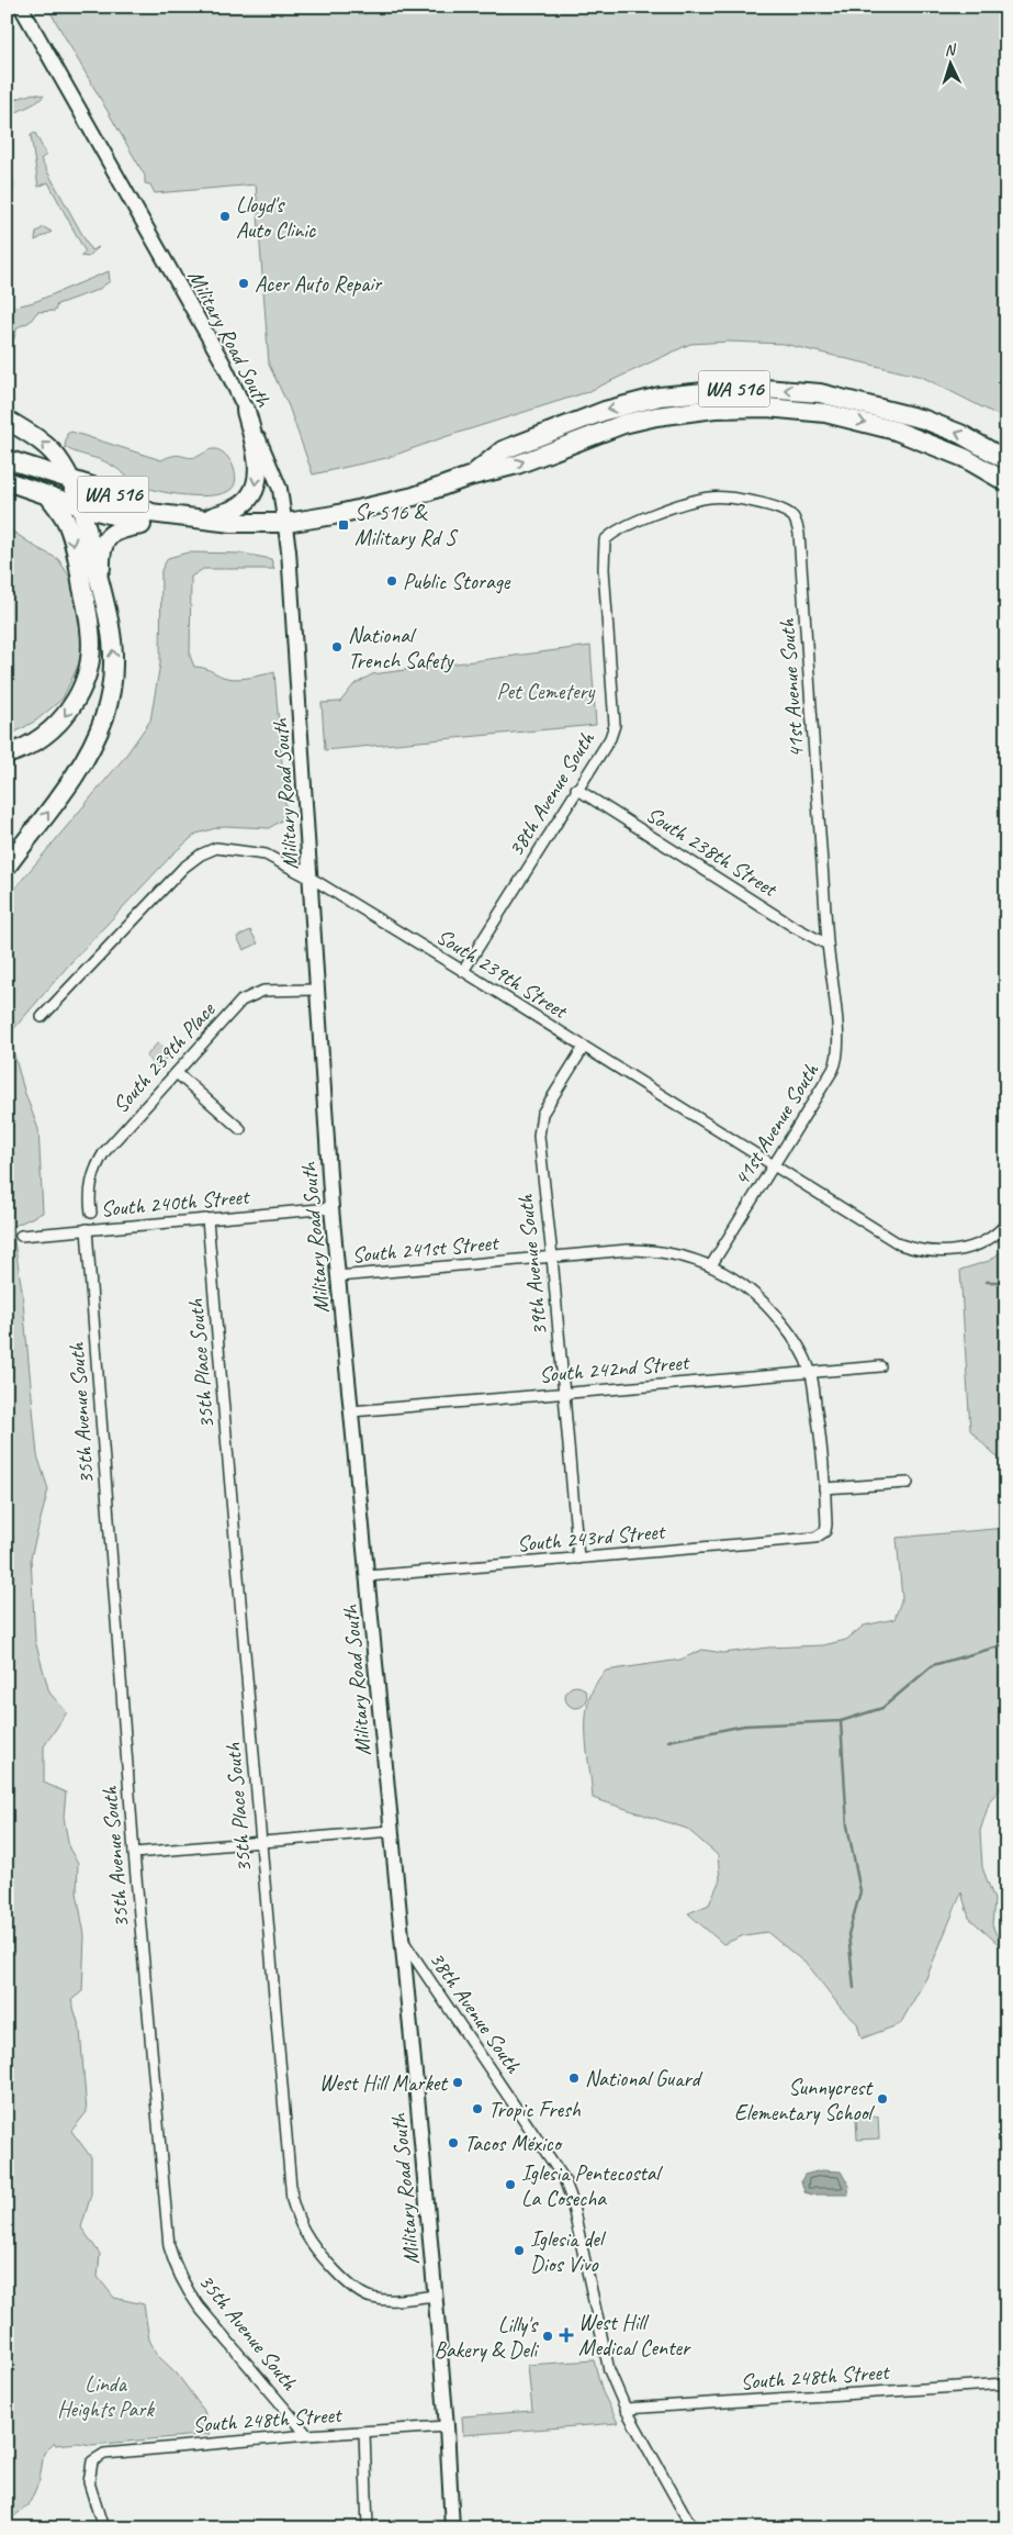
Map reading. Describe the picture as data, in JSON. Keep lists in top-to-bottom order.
{
  "streets": {
    "highway": ["WA 516"],
    "main road": ["Military Road South"],
    "street": [
      "41st Avenue South",
      "38th Avenue South",
      "South 238th Street",
      "South 239th Street",
      "South 239th Place",
      "South 240th Street",
      "South 241st Street",
      "39th Avenue South",
      "35th Place South",
      "South 242nd Street",
      "35th Avenue South",
      "South 243rd Street",
      "South 248th Street"
    ]
  },
  "crossings": [
    ["Military Road South", "WA 516"],
    ["Military Road South", "38th Avenue South"],
    ["Military Road South", "South 239th Street"],
    ["Military Road South", "South 239th Place"],
    ["Military Road South", "South 240th Street"],
    ["Military Road South", "South 241st Street"],
    ["Military Road South", "35th Place South"],
    ["Military Road South", "South 242nd Street"],
    ["Military Road South", "South 243rd Street"],
    ["Military Road South", "South 248th Street"],
    ["41st Avenue South", "38th Avenue South"],
    ["41st Avenue South", "South 238th Street"],
    ["41st Avenue South", "South 239th Street"],
    ["41st Avenue South", "South 241st Street"],
    ["38th Avenue South", "South 238th Street"],
    ["38th Avenue South", "South 239th Street"],
    ["38th Avenue South", "South 248th Street"],
    ["South 239th Street", "39th Avenue South"],
    ["South 240th Street", "35th Place South"],
    ["South 240th Street", "35th Avenue South"],
    ["South 241st Street", "39th Avenue South"],
    ["39th Avenue South", "South 242nd Street"],
    ["39th Avenue South", "South 243rd Street"],
    ["35th Avenue South", "South 248th Street"]
  ],
  "parks": ["Pet Cemetery", "Linda Heights Park"],
  "places": {
    "other": [
      "Lloyd's Auto Clinic",
      "Acer Auto Repair",
      "Public Storage",
      "National Trench Safety",
      "National Guard",
      "West Hill Market",
      "Sunnycrest Elementary School",
      "Tropic Fresh",
      "Tacos México",
      "Iglesia Pentecostal La Cosecha",
      "Iglesia del Dios Vivo",
      "Lilly's Bakery & Deli"
    ],
    "transit": ["Sr 516 & Military Rd S"],
    "health": ["West Hill Medical Center"]
  },
  "north": "top"
}
